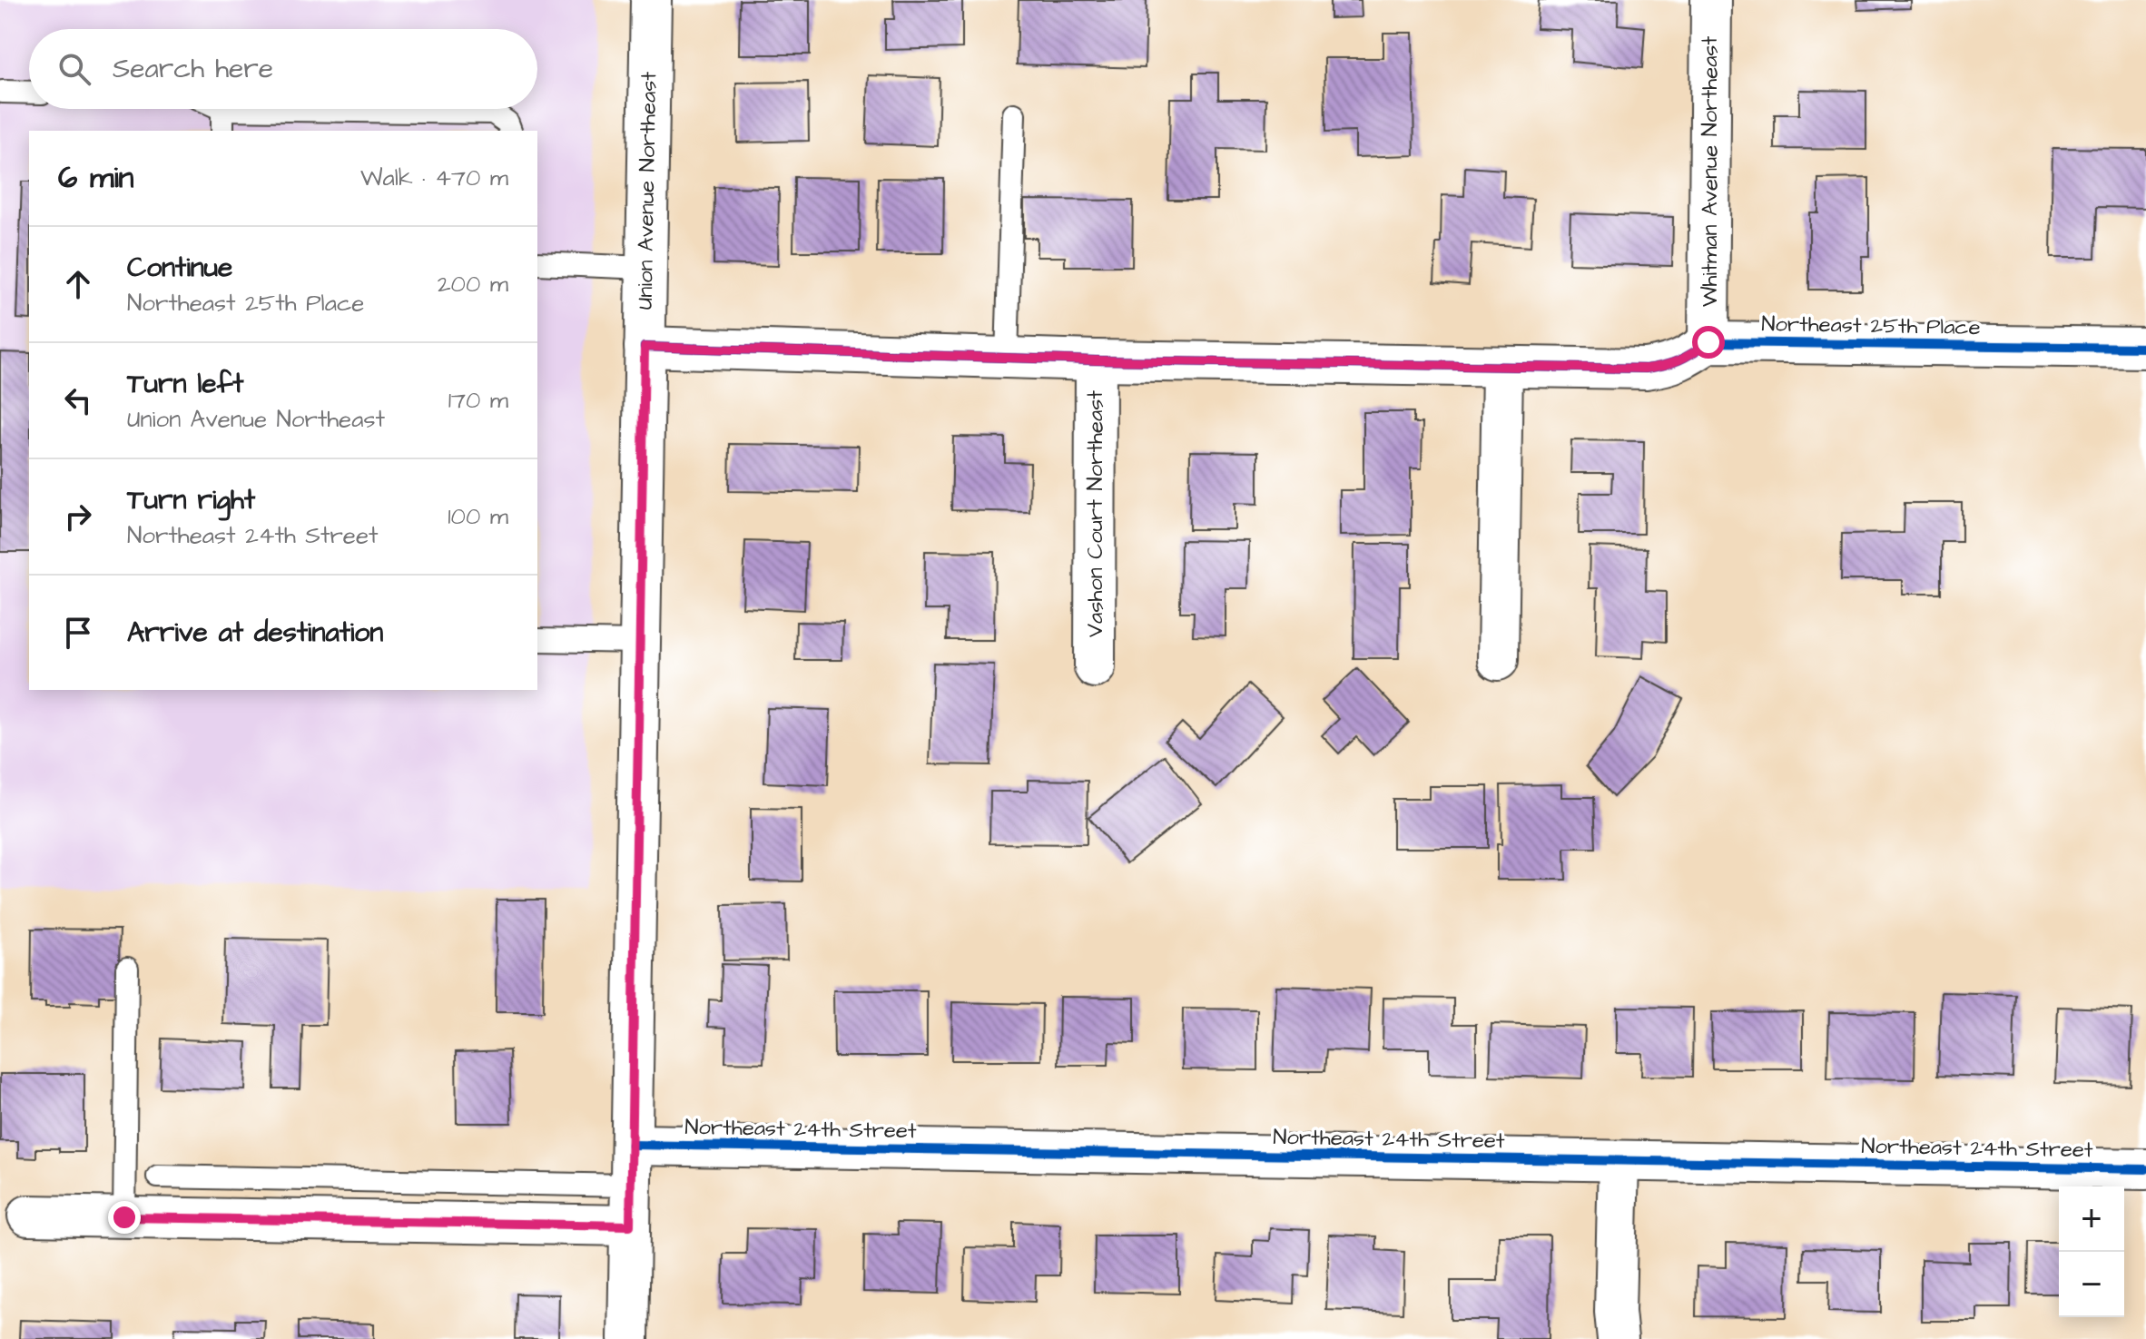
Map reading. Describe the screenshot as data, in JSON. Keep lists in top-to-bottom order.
{
  "streets": {
    "street": [
      "Whitman Avenue Northeast",
      "Union Avenue Northeast",
      "Northeast 25th Place",
      "Vashon Court Northeast",
      "Northeast 24th Street"
    ]
  },
  "crossings": [
    ["Whitman Avenue Northeast", "Northeast 25th Place"],
    ["Union Avenue Northeast", "Northeast 24th Street"]
  ],
  "page": {
    "search": "Search here",
    "heading": ["6 min", "Walk · 470 m"],
    "list": [
      ["Continue", "Northeast 25th Place", "200 m"],
      ["Turn left", "Union Avenue Northeast", "170 m"],
      ["Turn right", "Northeast 24th Street", "100 m"],
      "Arrive at destination"
    ],
    "map_buttons": ["+", "−"]
  }
}
